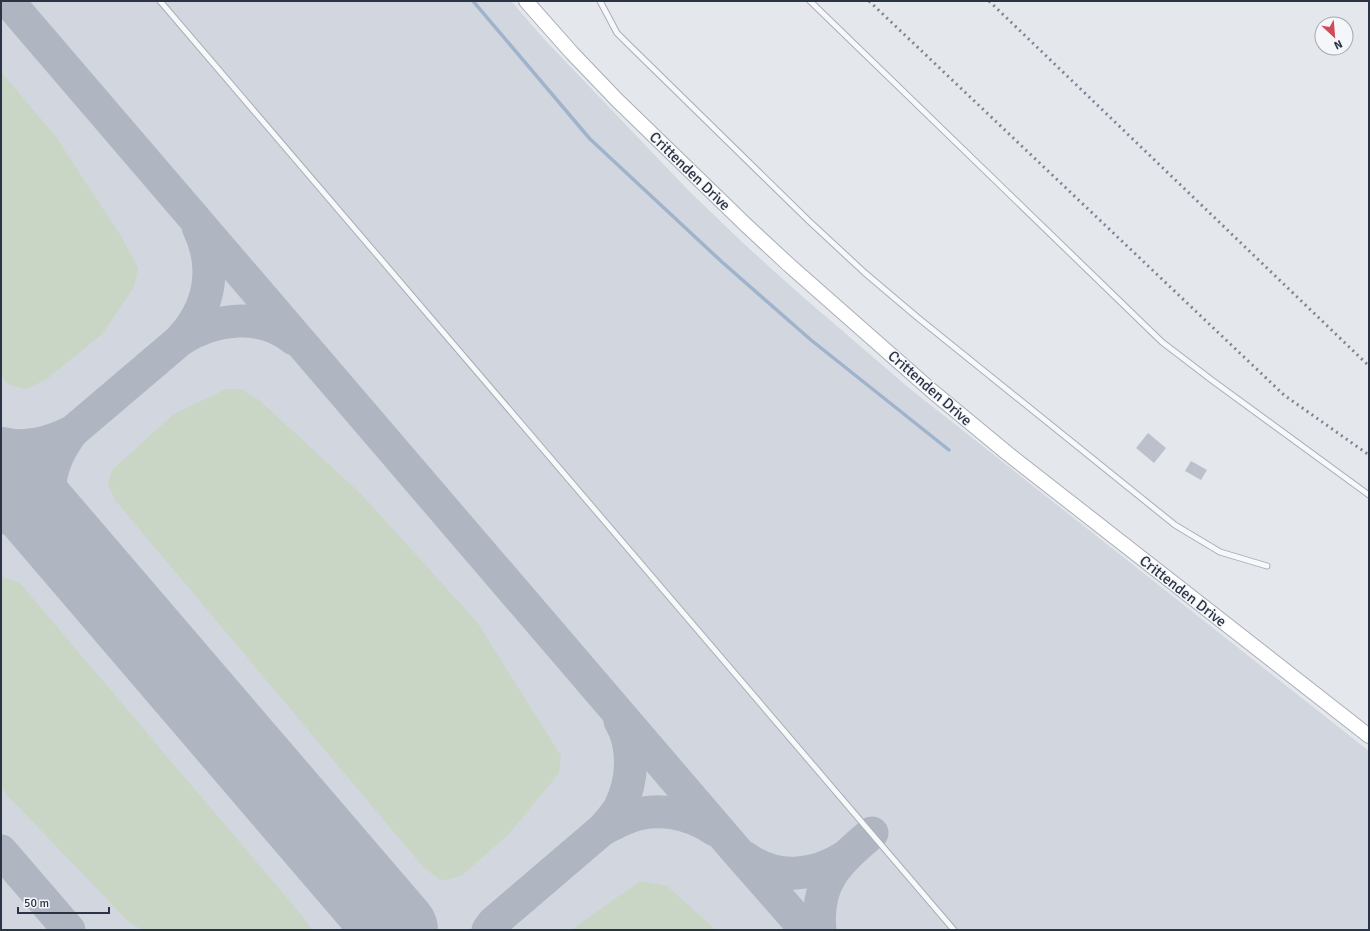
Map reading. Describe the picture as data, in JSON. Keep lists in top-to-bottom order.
{
  "streets": {
    "street": ["Crittenden Drive"]
  },
  "scale_bar": "50 m",
  "north": "bottom right"
}
